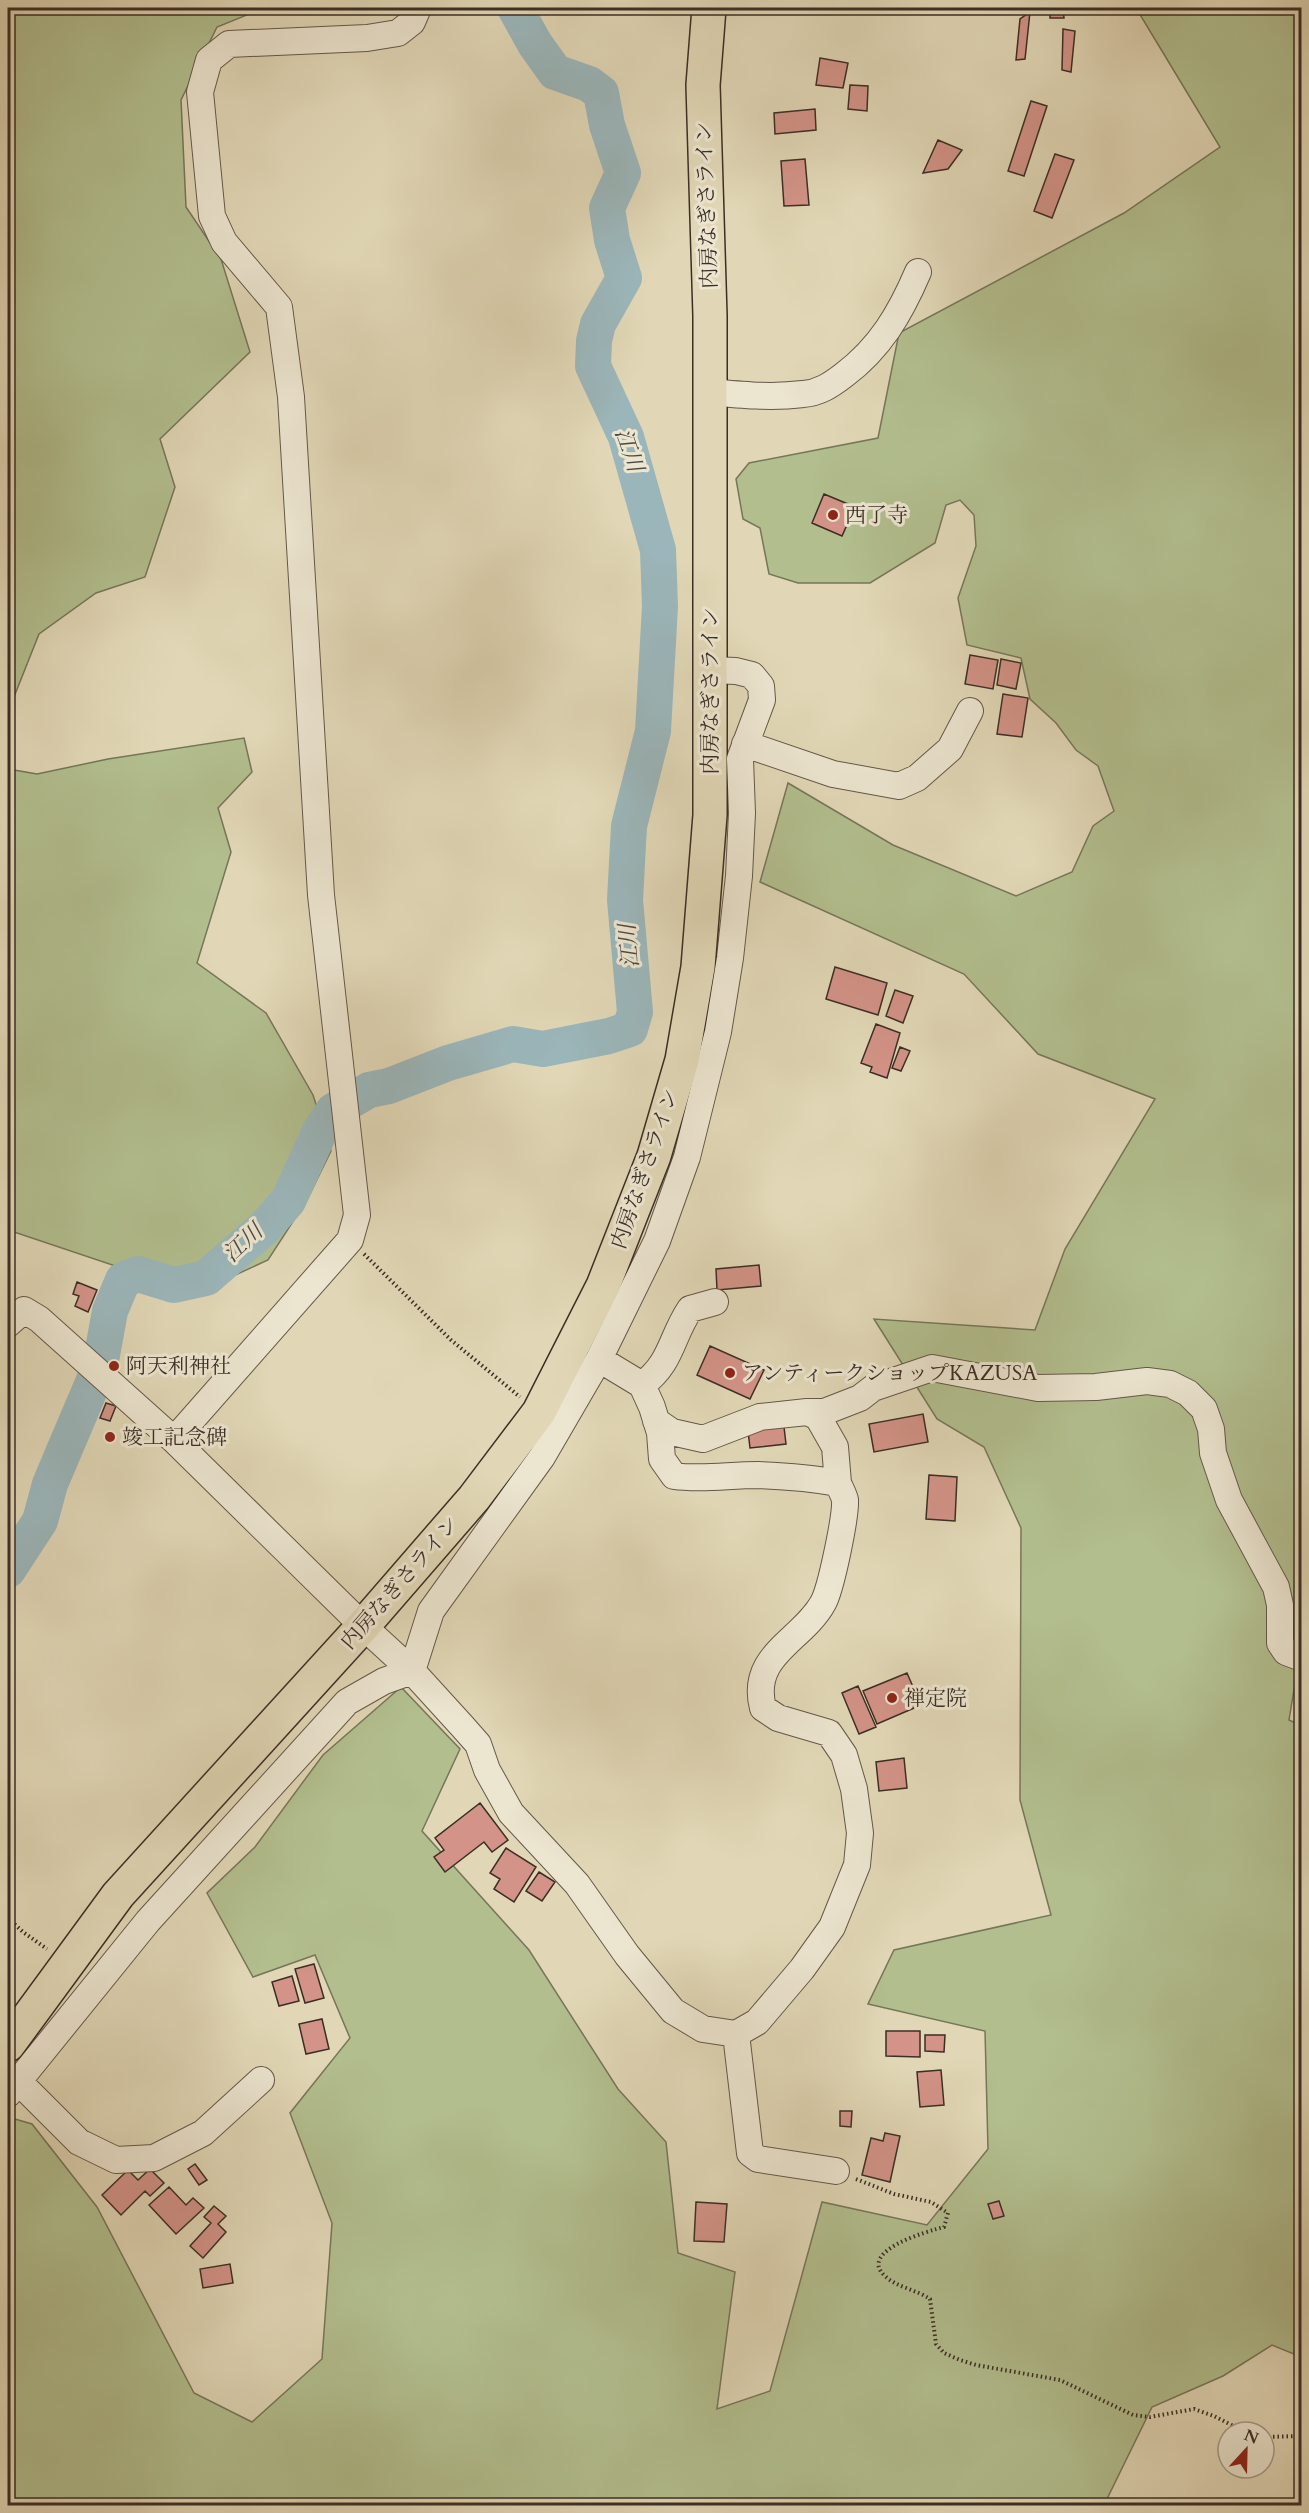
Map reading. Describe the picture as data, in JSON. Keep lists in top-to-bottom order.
{
  "streets": {
    "highway": ["内房なぎさライン"]
  },
  "water": ["江川"],
  "places": [
    "西了寺",
    "阿天利神社",
    "アンティークショップKAZUSA",
    "竣工記念碑",
    "禅定院"
  ],
  "north": "top"
}
